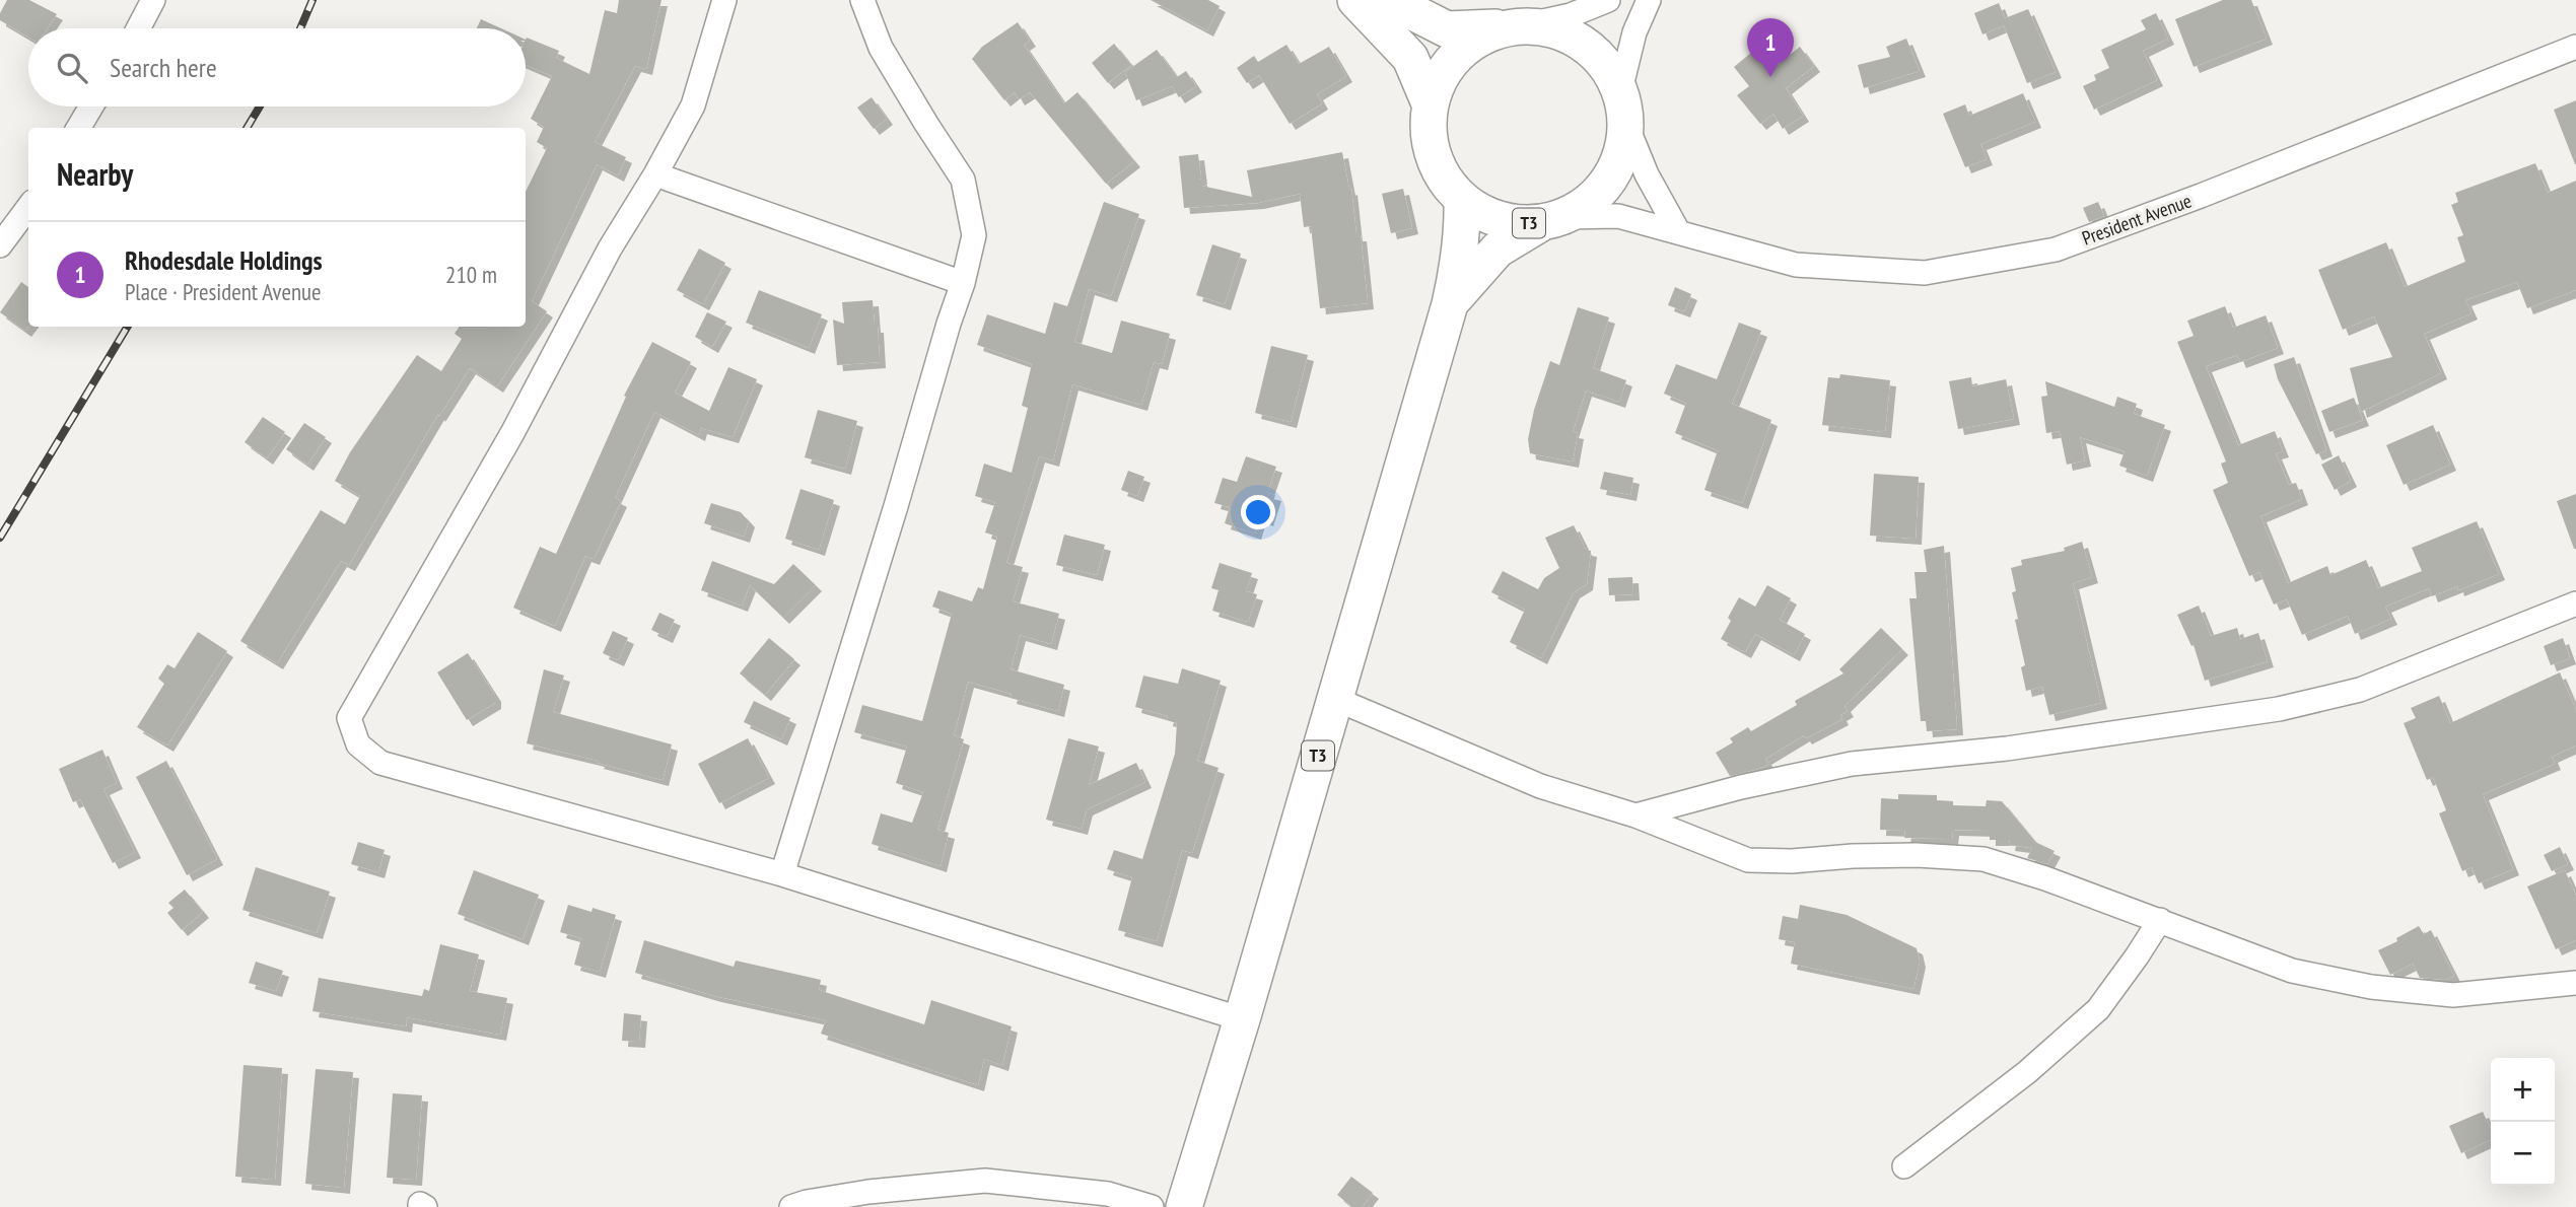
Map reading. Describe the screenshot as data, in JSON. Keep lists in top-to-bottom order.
{
  "streets": {
    "highway": ["T3"],
    "street": ["President Avenue"]
  },
  "crossings": [
    ["President Avenue", "T3"]
  ],
  "page": {
    "pins": "1",
    "search": "Search here",
    "heading": "Nearby",
    "list": [
      {
        "mark": "1",
        "name": "Rhodesdale Holdings",
        "note": "Place · President Avenue",
        "value": "210 m"
      }
    ],
    "map_buttons": ["+", "−"]
  }
}
